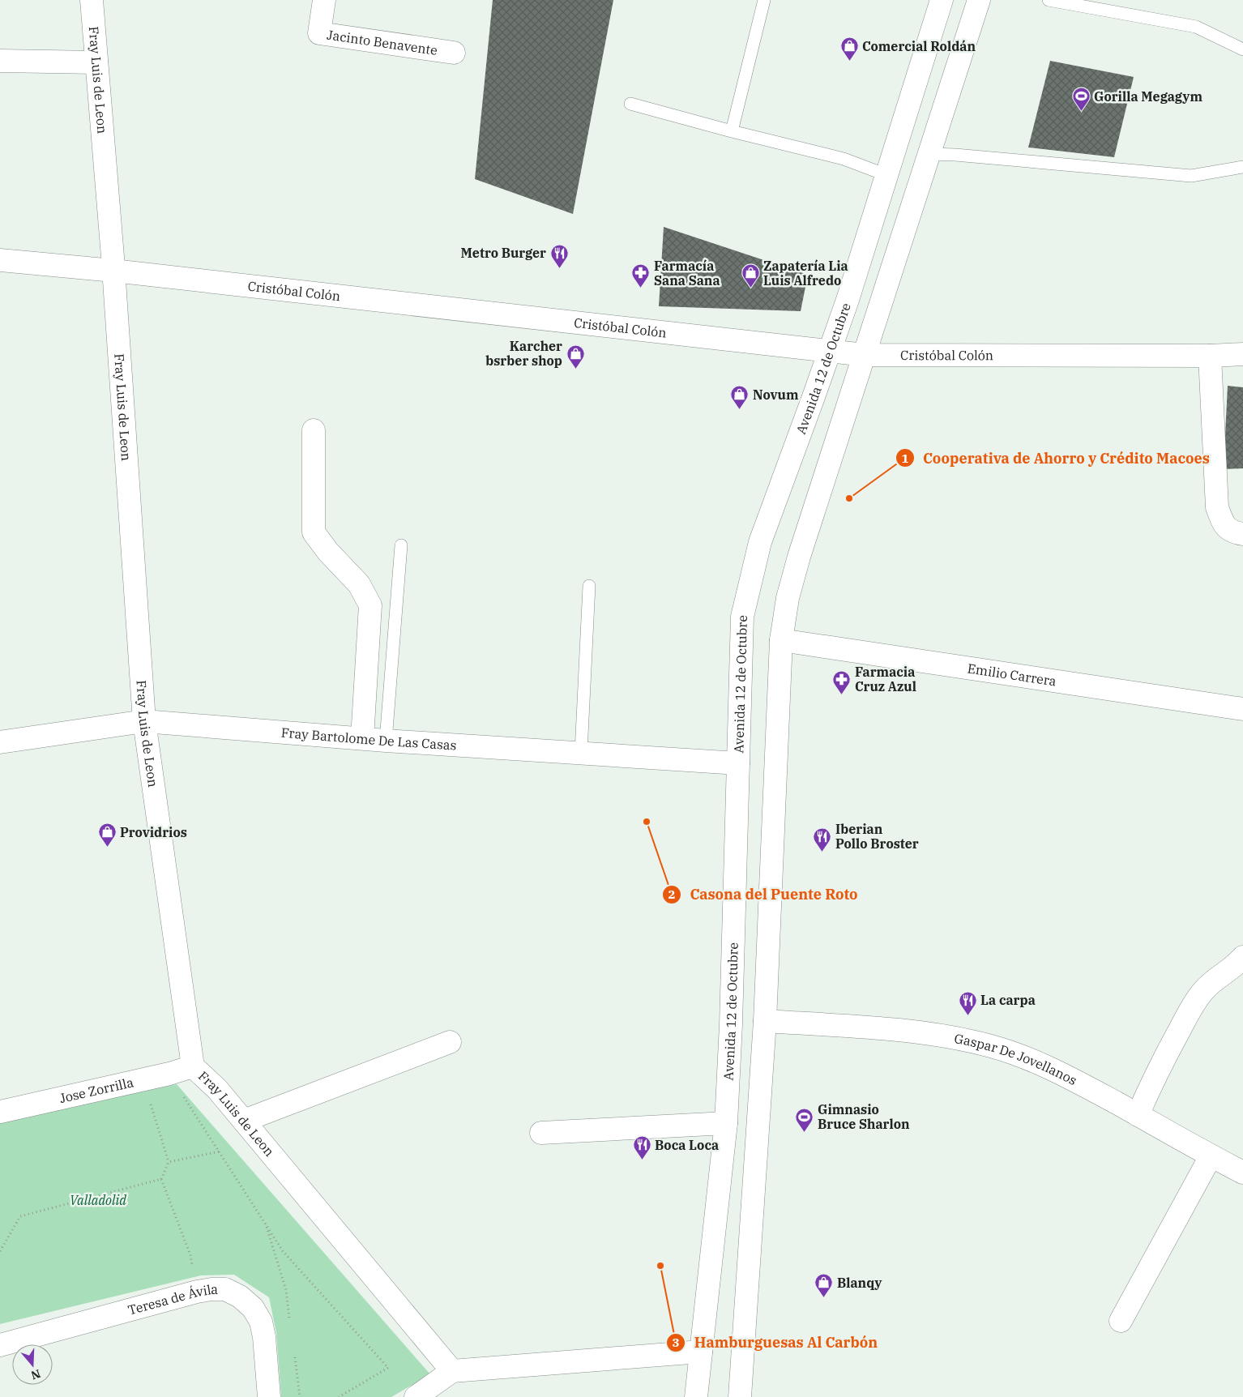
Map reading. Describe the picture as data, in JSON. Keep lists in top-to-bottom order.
{
  "streets": {
    "street": [
      "Jacinto Benavente",
      "Fray Luis de Leon",
      "Cristóbal Colón",
      "Avenida 12 de Octubre",
      "Emilio Carrera",
      "Fray Bartolome De Las Casas",
      "Gaspar De Jovellanos",
      "Jose Zorrilla",
      "Teresa de Ávila"
    ]
  },
  "crossings": [
    ["Fray Luis de Leon", "Cristóbal Colón"],
    ["Fray Luis de Leon", "Fray Bartolome De Las Casas"],
    ["Fray Luis de Leon", "Jose Zorrilla"],
    ["Cristóbal Colón", "Avenida 12 de Octubre"],
    ["Avenida 12 de Octubre", "Fray Bartolome De Las Casas"]
  ],
  "parks": ["Valladolid"],
  "places": {
    "shop": [
      "Comercial Roldán",
      "Zapatería Lia Luis Alfredo",
      "Karcher bsrber shop",
      "Novum",
      "Providrios",
      "Blanqy"
    ],
    "sports": ["Gorilla Megagym", "Gimnasio Bruce Sharlon"],
    "restaurant": [
      "Metro Burger",
      "Iberian Pollo Broster",
      "La carpa",
      "Boca Loca"
    ],
    "pharmacy": ["Farmacía Sana Sana", "Farmacia Cruz Azul"],
    "other": ["Cooperativa de Ahorro y Crédito Macoes", "Casona del Puente Roto", "Hamburguesas Al Carbón"]
  },
  "north": "bottom"
}
